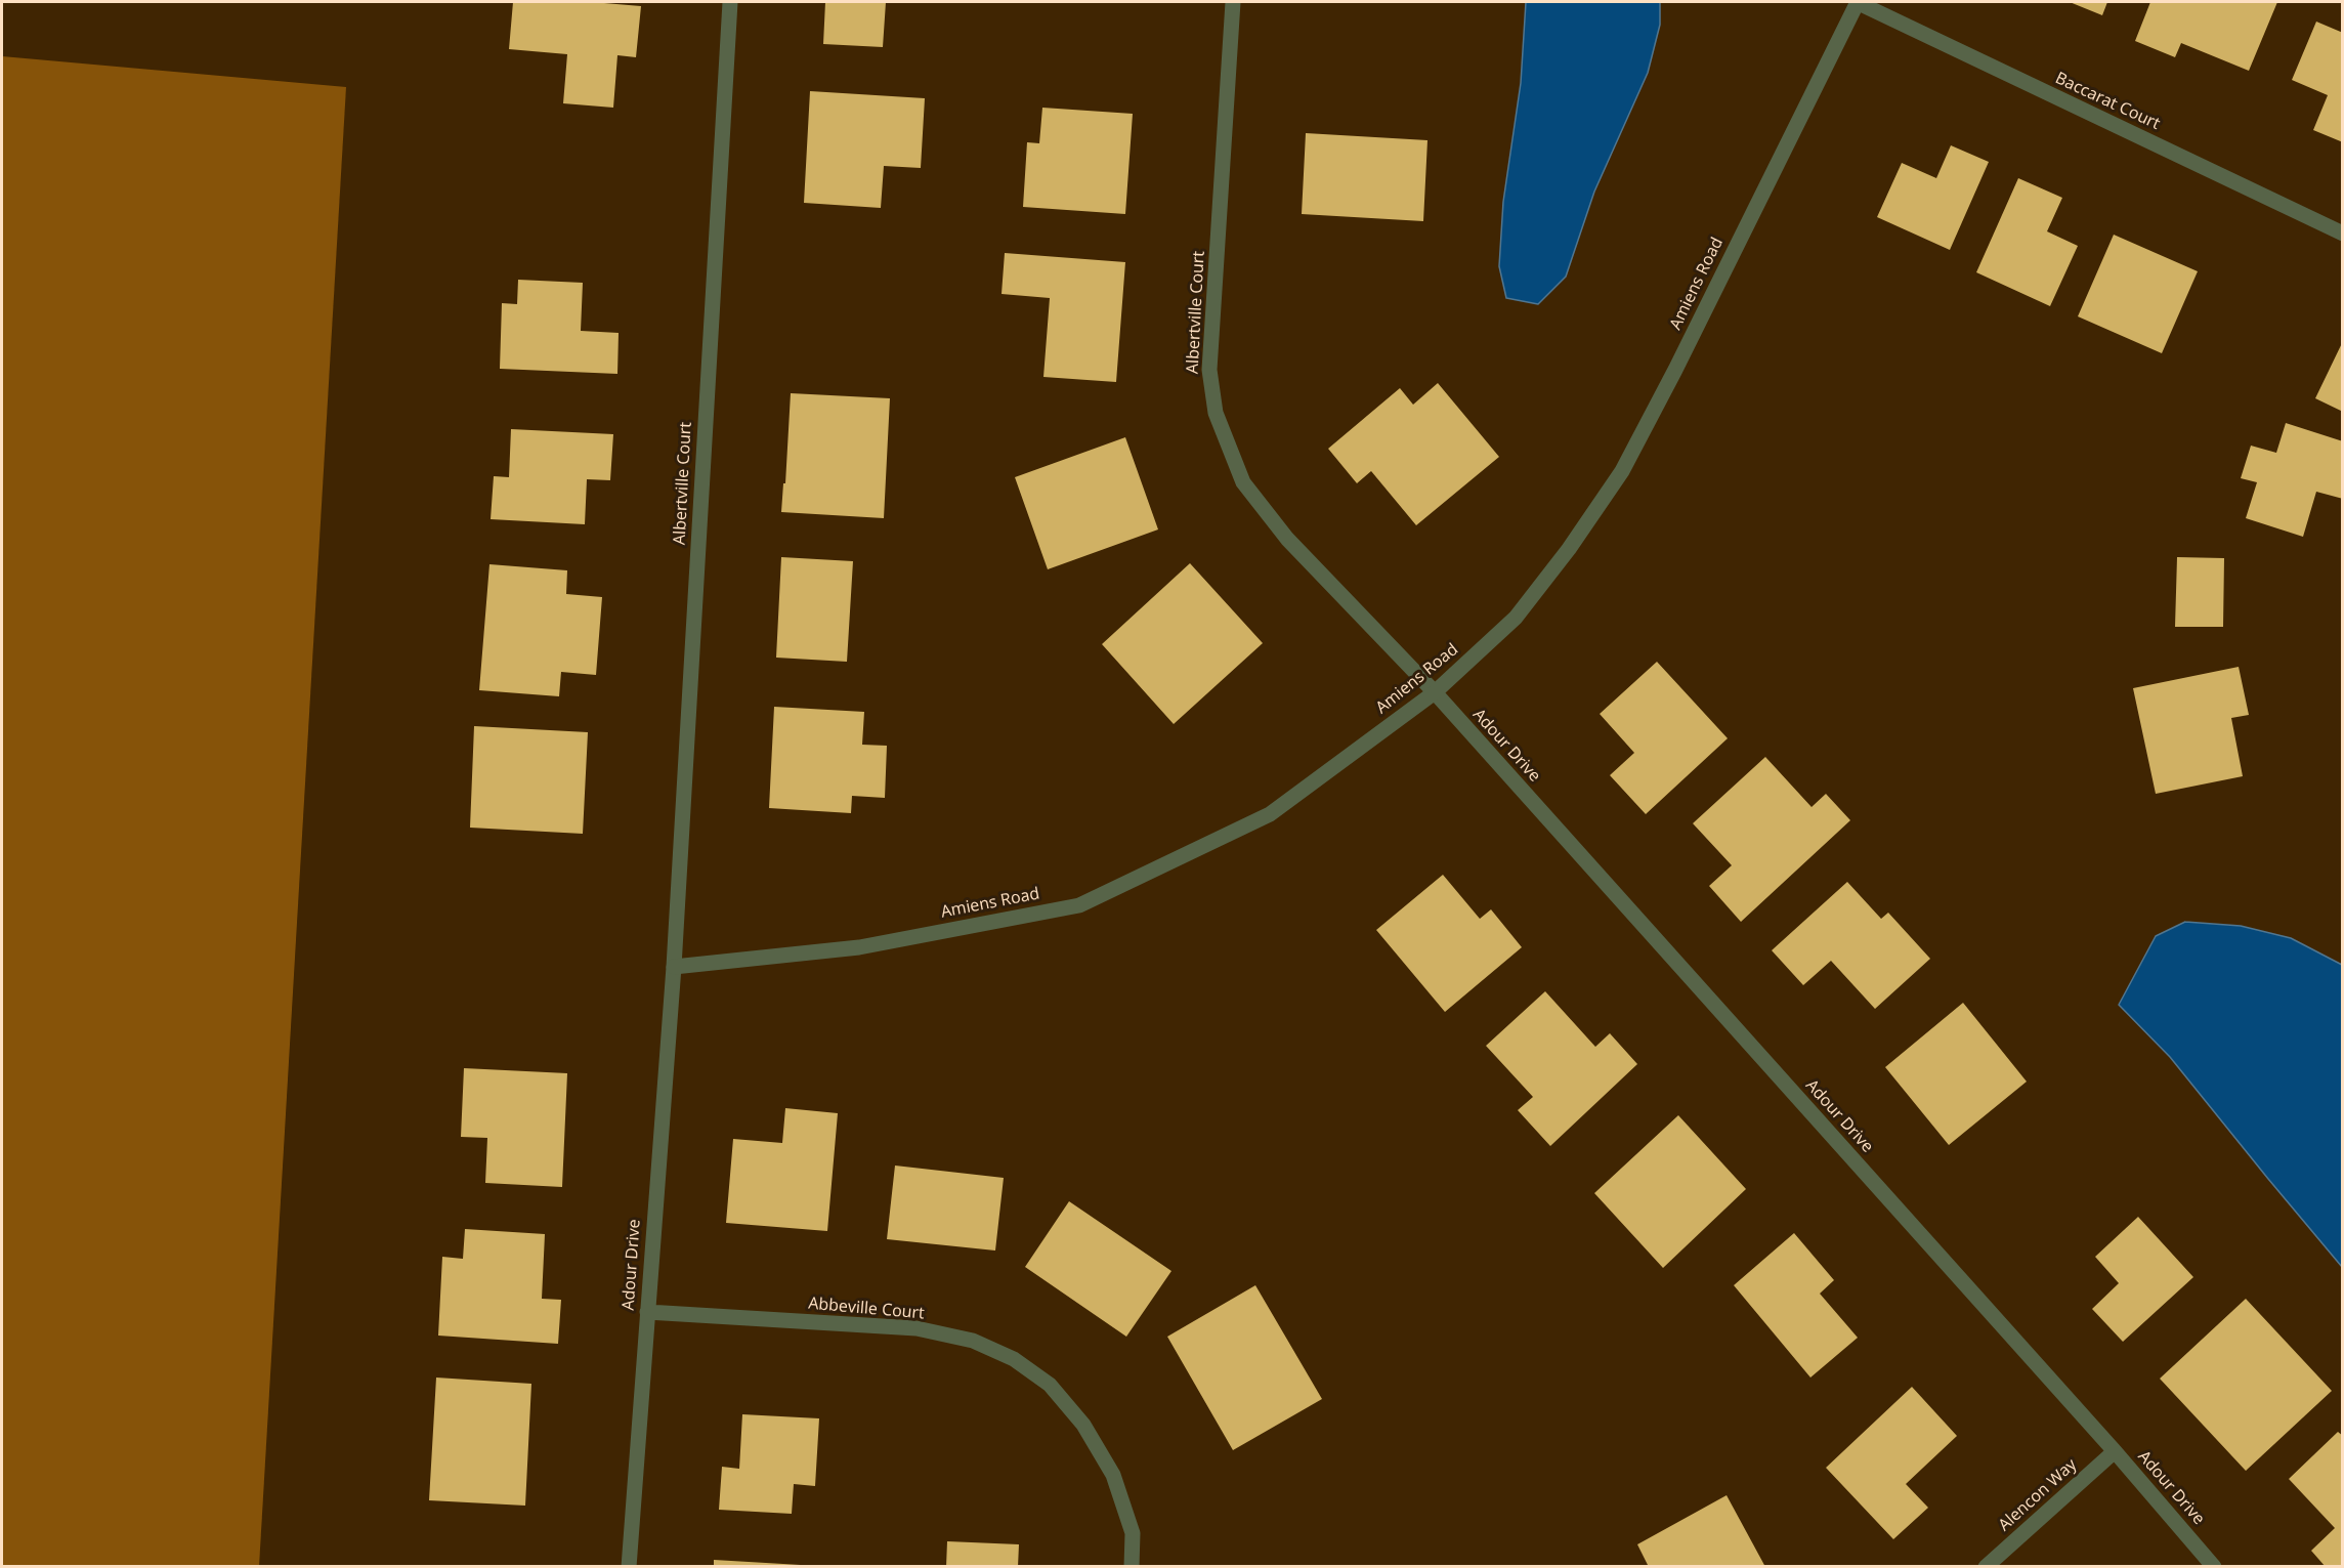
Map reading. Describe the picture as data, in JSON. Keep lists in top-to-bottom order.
{
  "streets": {
    "street": [
      "Baccarat Court",
      "Amiens Road",
      "Albertville Court",
      "Adour Drive",
      "Abbeville Court",
      "Alencon Way"
    ]
  },
  "crossings": [
    ["Baccarat Court", "Amiens Road"],
    ["Amiens Road", "Albertville Court"],
    ["Amiens Road", "Adour Drive"],
    ["Albertville Court", "Adour Drive"],
    ["Adour Drive", "Abbeville Court"],
    ["Adour Drive", "Alencon Way"]
  ]
}
